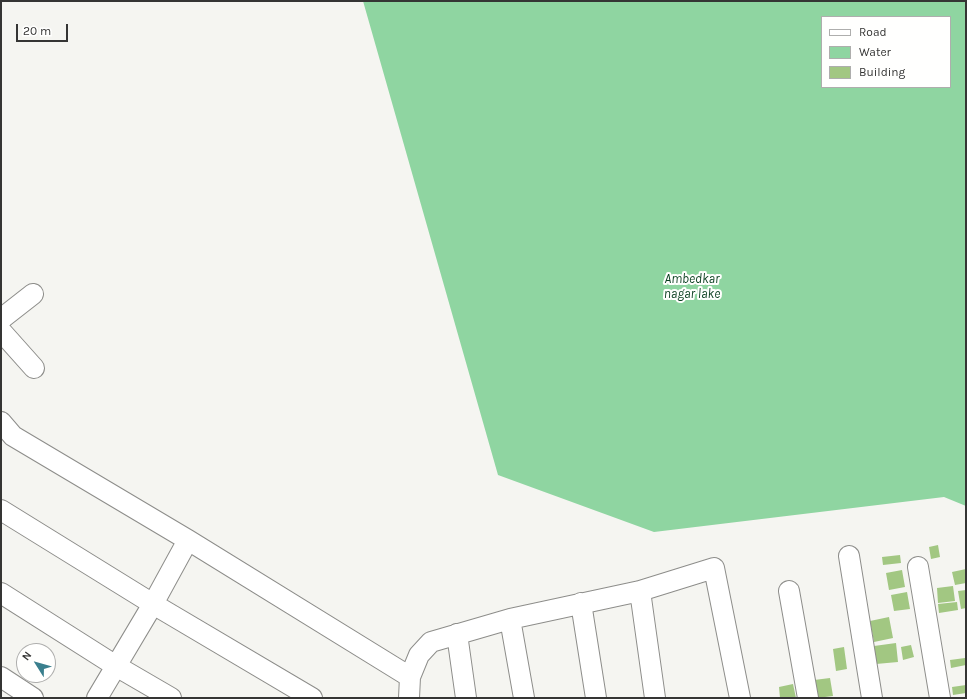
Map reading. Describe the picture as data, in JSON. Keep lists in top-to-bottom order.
{
  "water": ["Ambedkar nagar lake"],
  "legend": ["Road", "Water", "Building"],
  "scale_bar": "20 m",
  "north": "top left"
}
